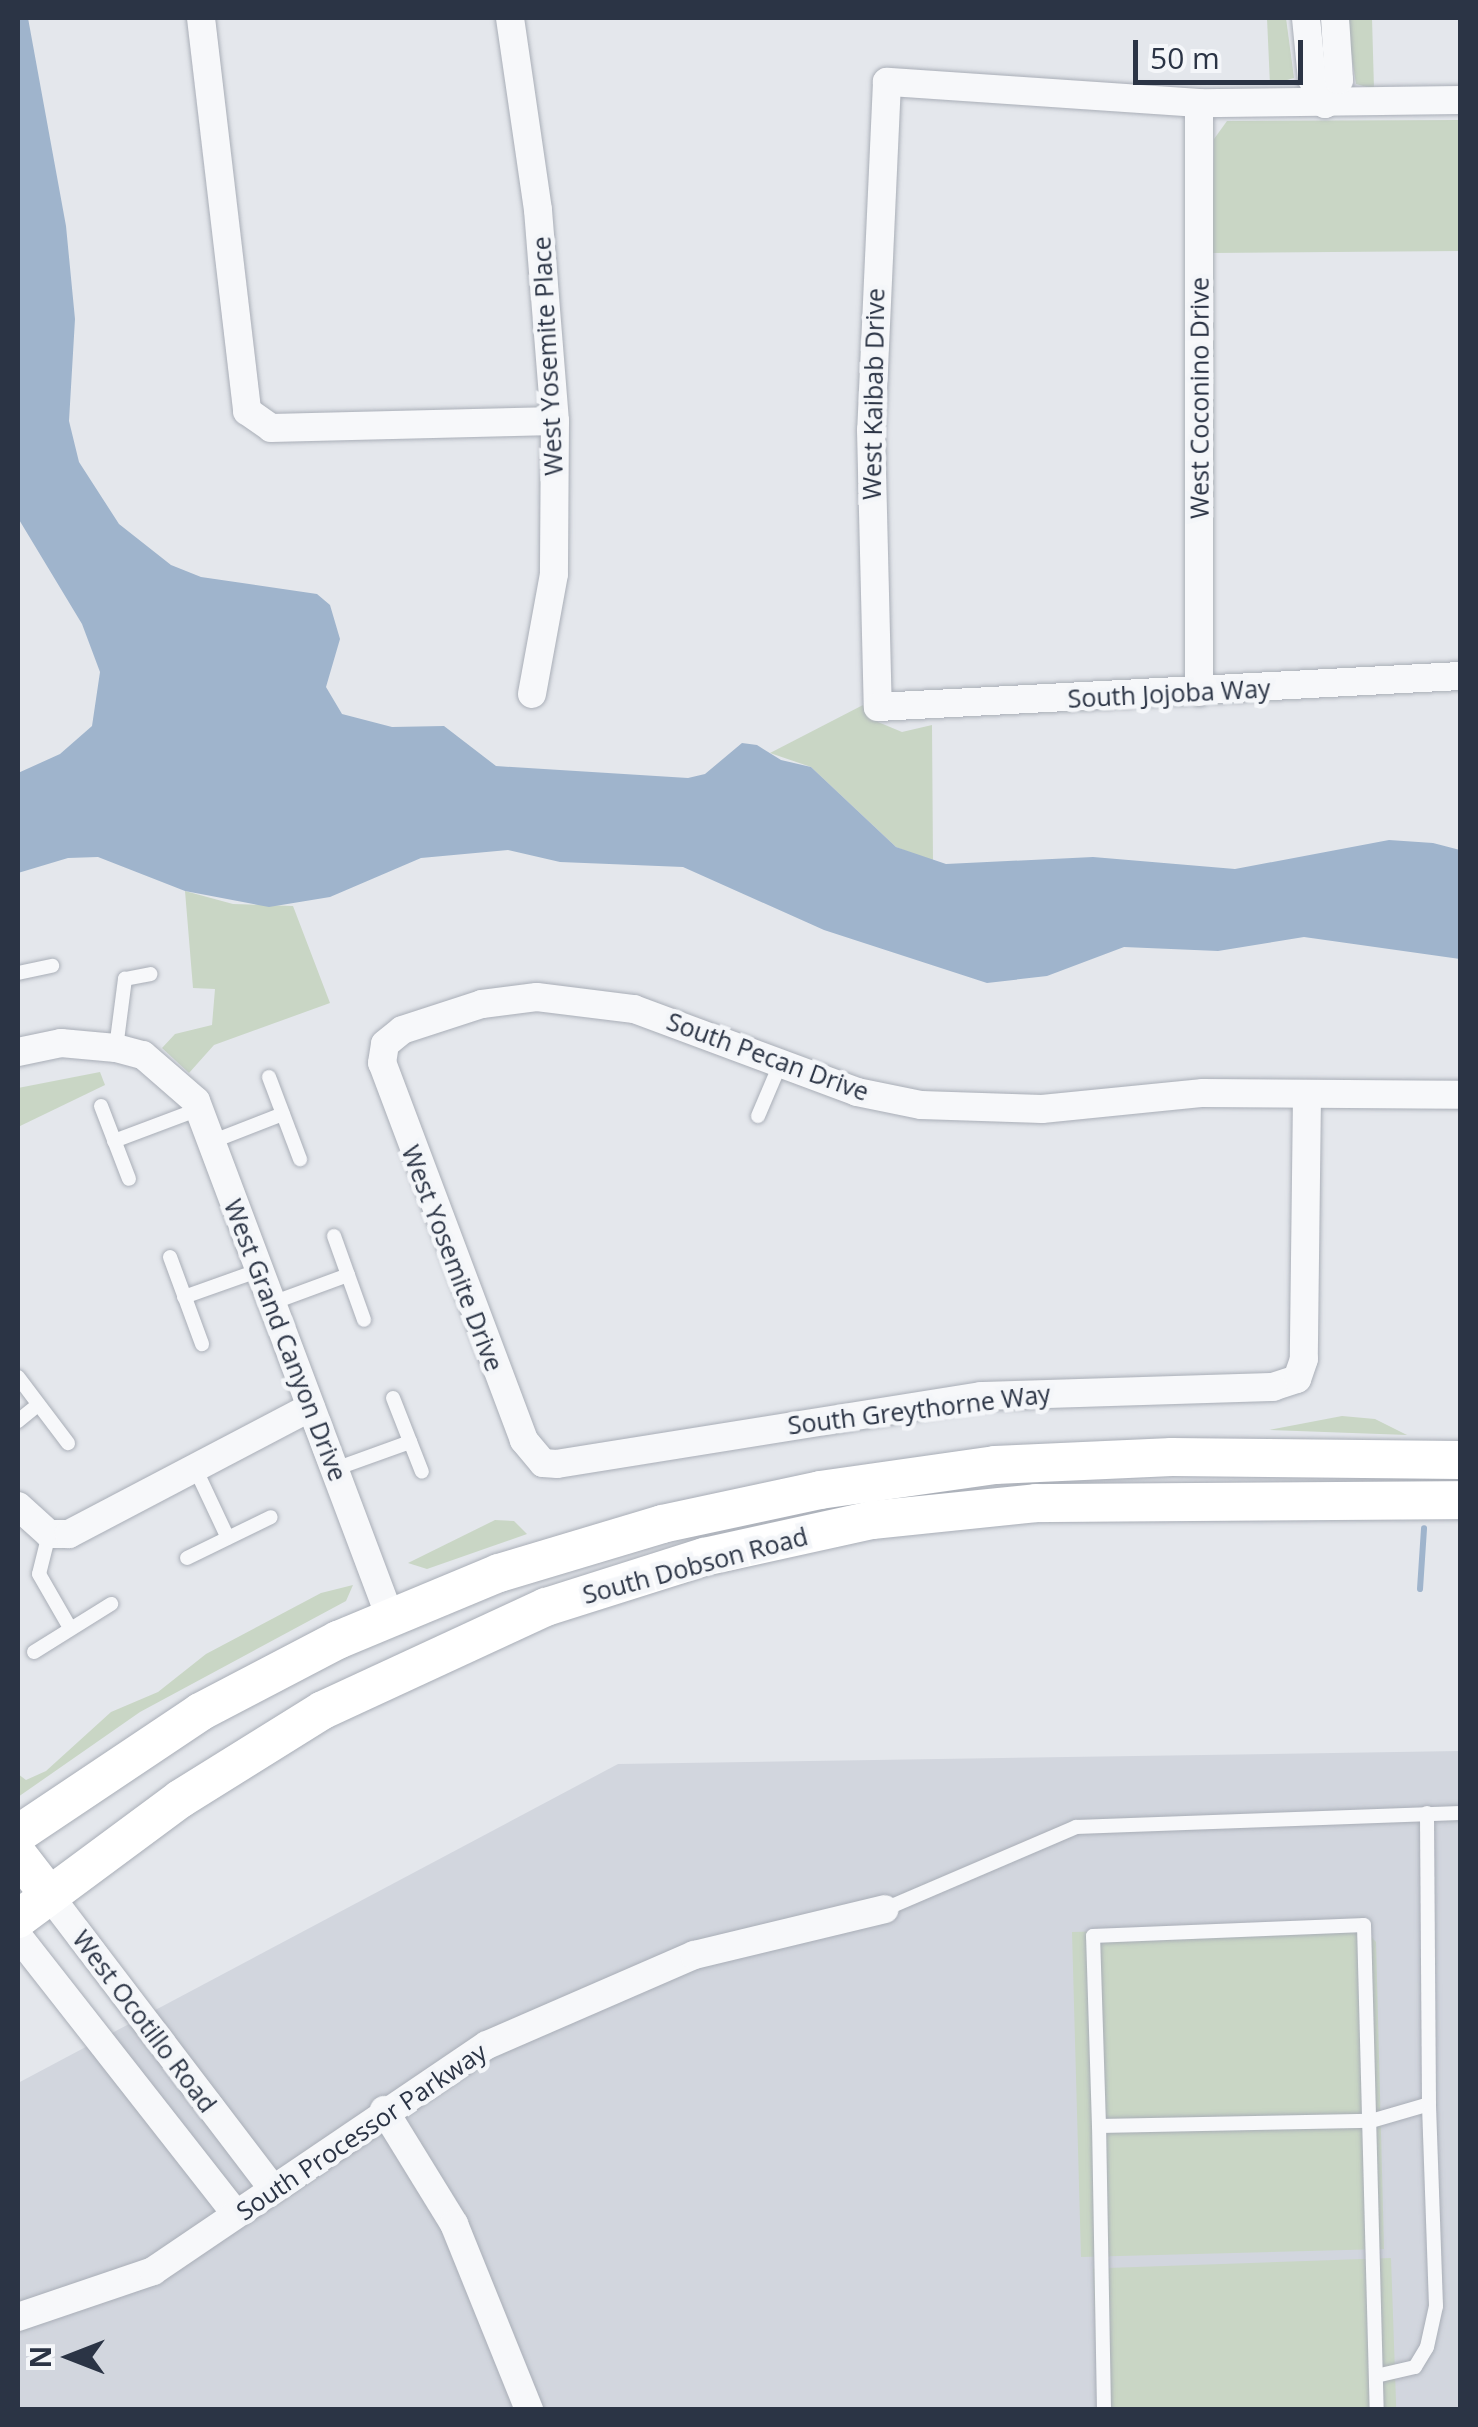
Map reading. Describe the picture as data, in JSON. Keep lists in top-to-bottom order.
{
  "streets": {
    "street": [
      "West Yosemite Place",
      "West Kaibab Drive",
      "West Coconino Drive",
      "South Jojoba Way",
      "South Pecan Drive",
      "West Yosemite Drive",
      "West Grand Canyon Drive",
      "South Greythorne Way",
      "South Dobson Road",
      "West Ocotillo Road",
      "South Processor Parkway"
    ]
  },
  "crossings": [
    ["West Kaibab Drive", "West Coconino Drive"],
    ["West Kaibab Drive", "South Jojoba Way"],
    ["West Coconino Drive", "South Jojoba Way"],
    ["South Pecan Drive", "West Yosemite Drive"],
    ["South Pecan Drive", "South Greythorne Way"],
    ["West Yosemite Drive", "South Greythorne Way"],
    ["West Grand Canyon Drive", "South Dobson Road"],
    ["South Dobson Road", "West Ocotillo Road"],
    ["West Ocotillo Road", "South Processor Parkway"]
  ],
  "scale_bar": "50 m",
  "north": "left"
}
